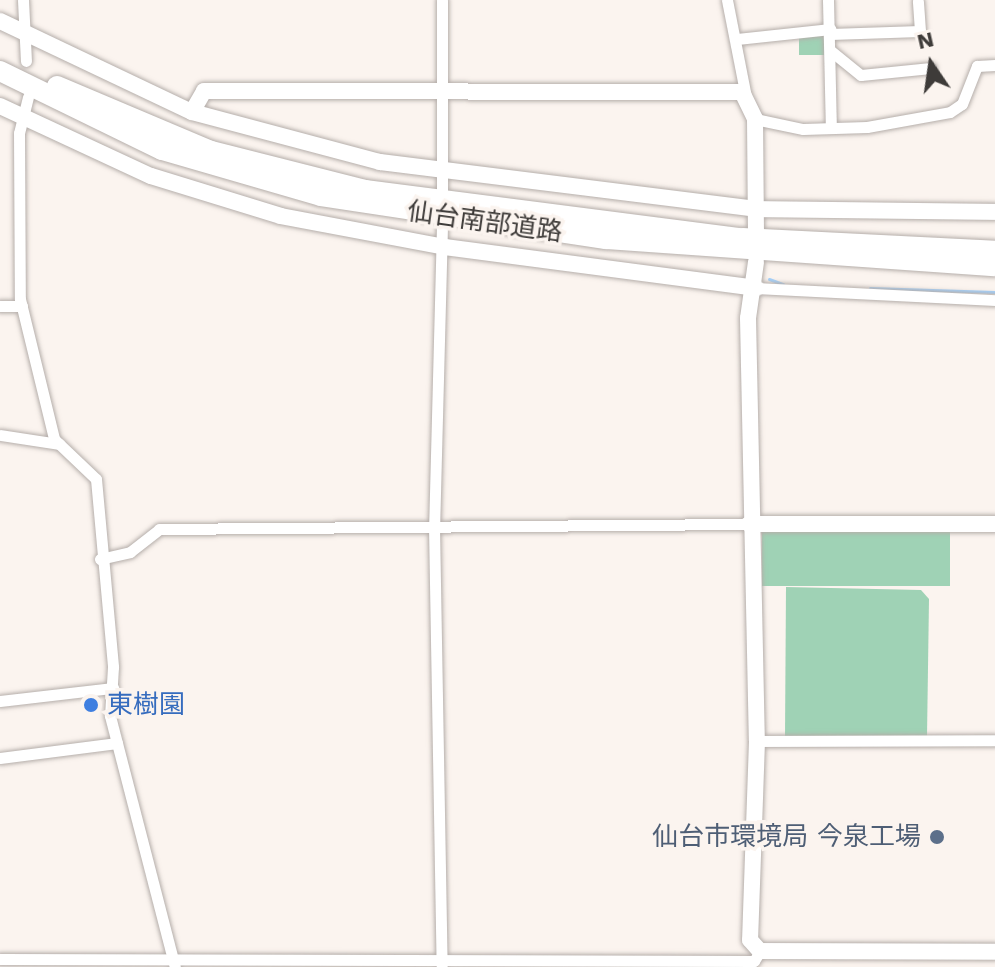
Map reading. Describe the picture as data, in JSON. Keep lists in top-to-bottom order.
{
  "streets": {
    "highway": ["仙台南部道路"]
  },
  "places": ["東樹園", "仙台市環境局 今泉工場"],
  "north": "top"
}
